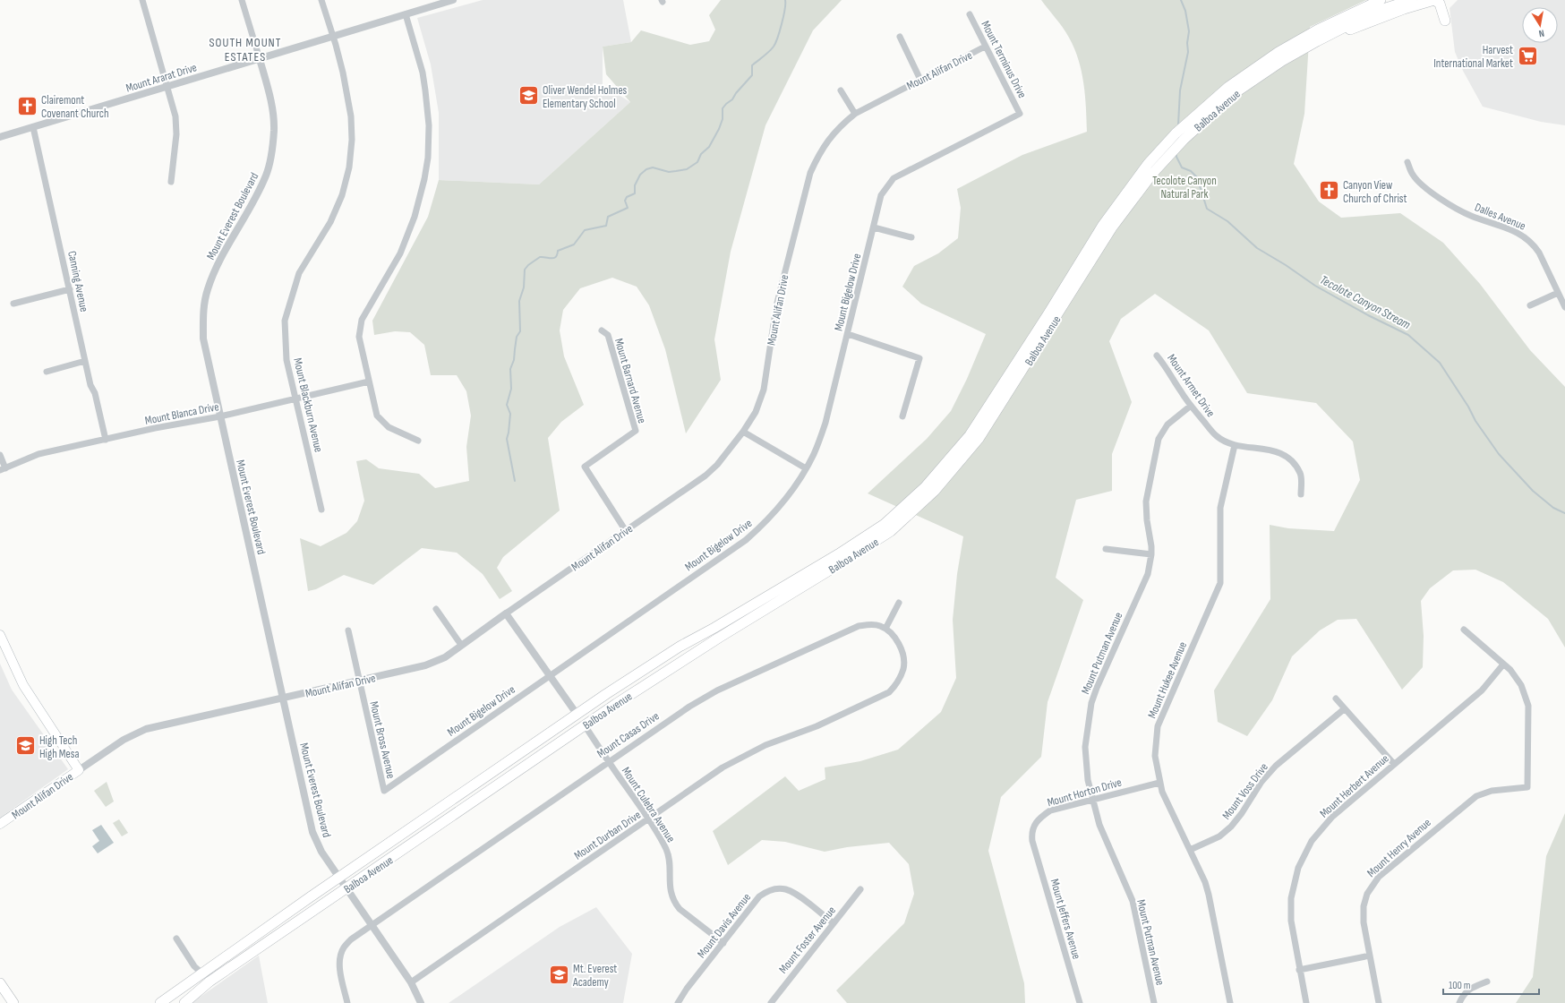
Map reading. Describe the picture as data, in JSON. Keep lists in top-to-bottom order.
{
  "streets": {
    "main road": ["Mount Alifan Drive", "Balboa Avenue"],
    "street": [
      "Mount Terminus Drive",
      "Mount Ararat Drive",
      "Mount Everest Boulevard",
      "Dalles Avenue",
      "Canning Avenue",
      "Mount Bigelow Drive",
      "Mount Barnard Avenue",
      "Mount Armet Drive",
      "Mount Blackburn Avenue",
      "Mount Blanca Drive",
      "Mount Putman Avenue",
      "Mount Hukee Avenue",
      "Mount Casas Drive",
      "Mount Bross Avenue",
      "Mount Herbert Avenue",
      "Mount Voss Drive",
      "Mount Horton Drive",
      "Mount Culebra Avenue",
      "Mount Durban Drive",
      "Mount Henry Avenue",
      "Mount Jeffers Avenue",
      "Mount Davis Avenue",
      "Mount Foster Avenue"
    ]
  },
  "crossings": [
    ["Mount Terminus Drive", "Mount Alifan Drive"],
    ["Mount Terminus Drive", "Mount Bigelow Drive"],
    ["Mount Alifan Drive", "Mount Everest Boulevard"],
    ["Mount Alifan Drive", "Mount Barnard Avenue"],
    ["Mount Alifan Drive", "Mount Bross Avenue"],
    ["Mount Ararat Drive", "Mount Everest Boulevard"],
    ["Mount Ararat Drive", "Canning Avenue"],
    ["Mount Ararat Drive", "Mount Blackburn Avenue"],
    ["Balboa Avenue", "Mount Everest Boulevard"],
    ["Balboa Avenue", "Mount Culebra Avenue"],
    ["Mount Everest Boulevard", "Mount Blanca Drive"],
    ["Mount Everest Boulevard", "Mount Casas Drive"],
    ["Mount Everest Boulevard", "Mount Durban Drive"],
    ["Canning Avenue", "Mount Blanca Drive"],
    ["Mount Bigelow Drive", "Mount Bross Avenue"],
    ["Mount Armet Drive", "Mount Putman Avenue"],
    ["Mount Armet Drive", "Mount Hukee Avenue"],
    ["Mount Blackburn Avenue", "Mount Blanca Drive"],
    ["Mount Putman Avenue", "Mount Horton Drive"],
    ["Mount Hukee Avenue", "Mount Voss Drive"],
    ["Mount Hukee Avenue", "Mount Horton Drive"],
    ["Mount Casas Drive", "Mount Culebra Avenue"],
    ["Mount Casas Drive", "Mount Durban Drive"],
    ["Mount Herbert Avenue", "Mount Henry Avenue"],
    ["Mount Horton Drive", "Mount Jeffers Avenue"],
    ["Mount Culebra Avenue", "Mount Durban Drive"],
    ["Mount Culebra Avenue", "Mount Davis Avenue"],
    ["Mount Davis Avenue", "Mount Foster Avenue"]
  ],
  "districts": ["SOUTH MOUNT ESTATES"],
  "water": ["Tecolote Canyon Stream"],
  "parks": ["Tecolote Canyon Natural Park"],
  "places": {
    "supermarket": ["Harvest International Market"],
    "school or university": ["Oliver Wendel Holmes Elementary School", "High Tech High Mesa", "Mt. Everest Academy"],
    "church": ["Clairemont Covenant Church", "Canyon View Church of Christ"]
  },
  "scale_bar": "100 m",
  "north": "bottom"
}
